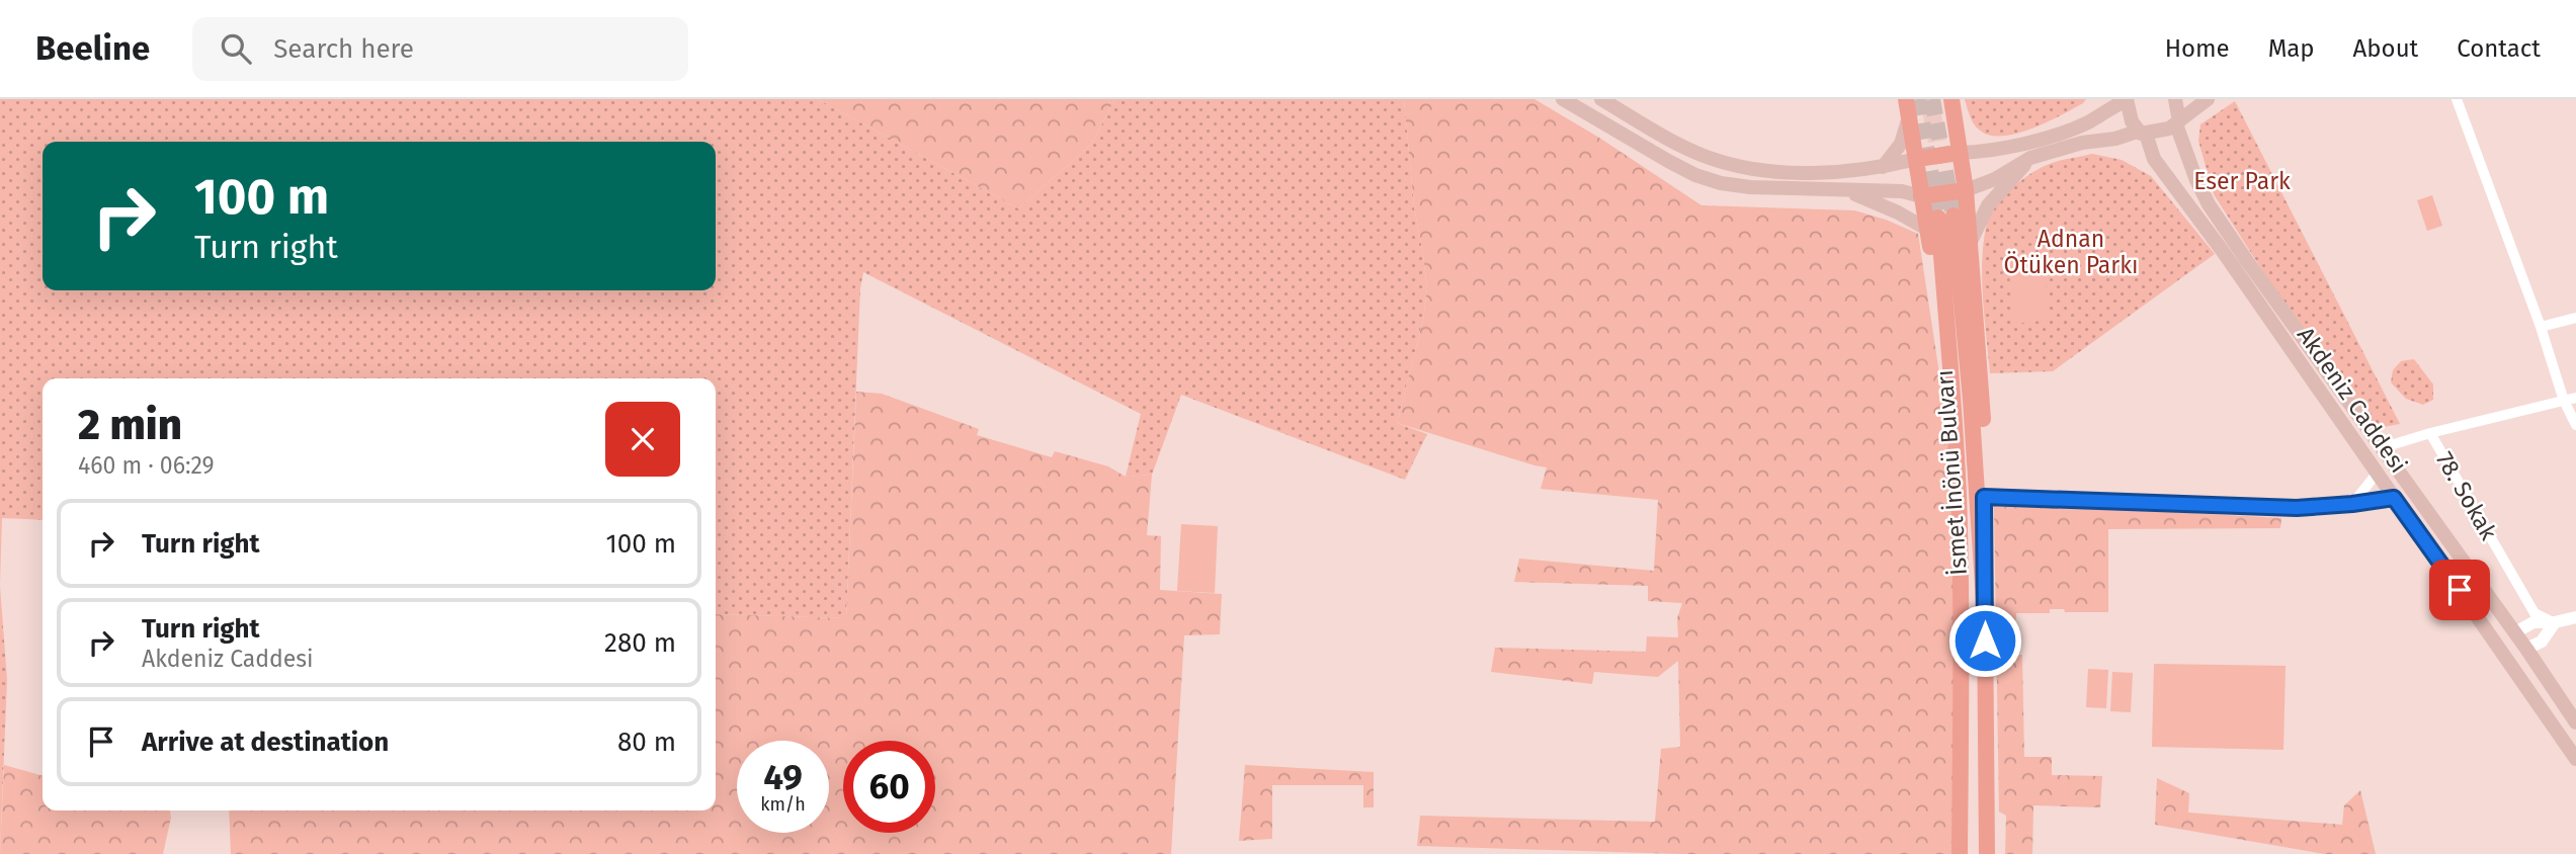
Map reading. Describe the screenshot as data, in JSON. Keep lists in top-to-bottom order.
{
  "streets": {
    "main road": ["Akdeniz Caddesi", "İsmet İnönü Bulvarı"],
    "street": ["78. Sokak"]
  },
  "parks": ["Eser Park", "Adnan Ötüken Parkı"],
  "page": {
    "header": "Beeline",
    "search": "Search here",
    "nav": [
      "Home",
      "Map",
      "About",
      "Contact"
    ],
    "turn": ["100 m", "Turn right"],
    "heading": ["2 min", "460 m · 06:29"],
    "list": [
      {
        "name": "Turn right",
        "value": "100 m"
      },
      {
        "name": "Turn right",
        "note": "Akdeniz Caddesi",
        "value": "280 m"
      },
      {
        "name": "Arrive at destination",
        "value": "80 m"
      }
    ],
    "speed": "49 km/h",
    "limit": "60"
  }
}
